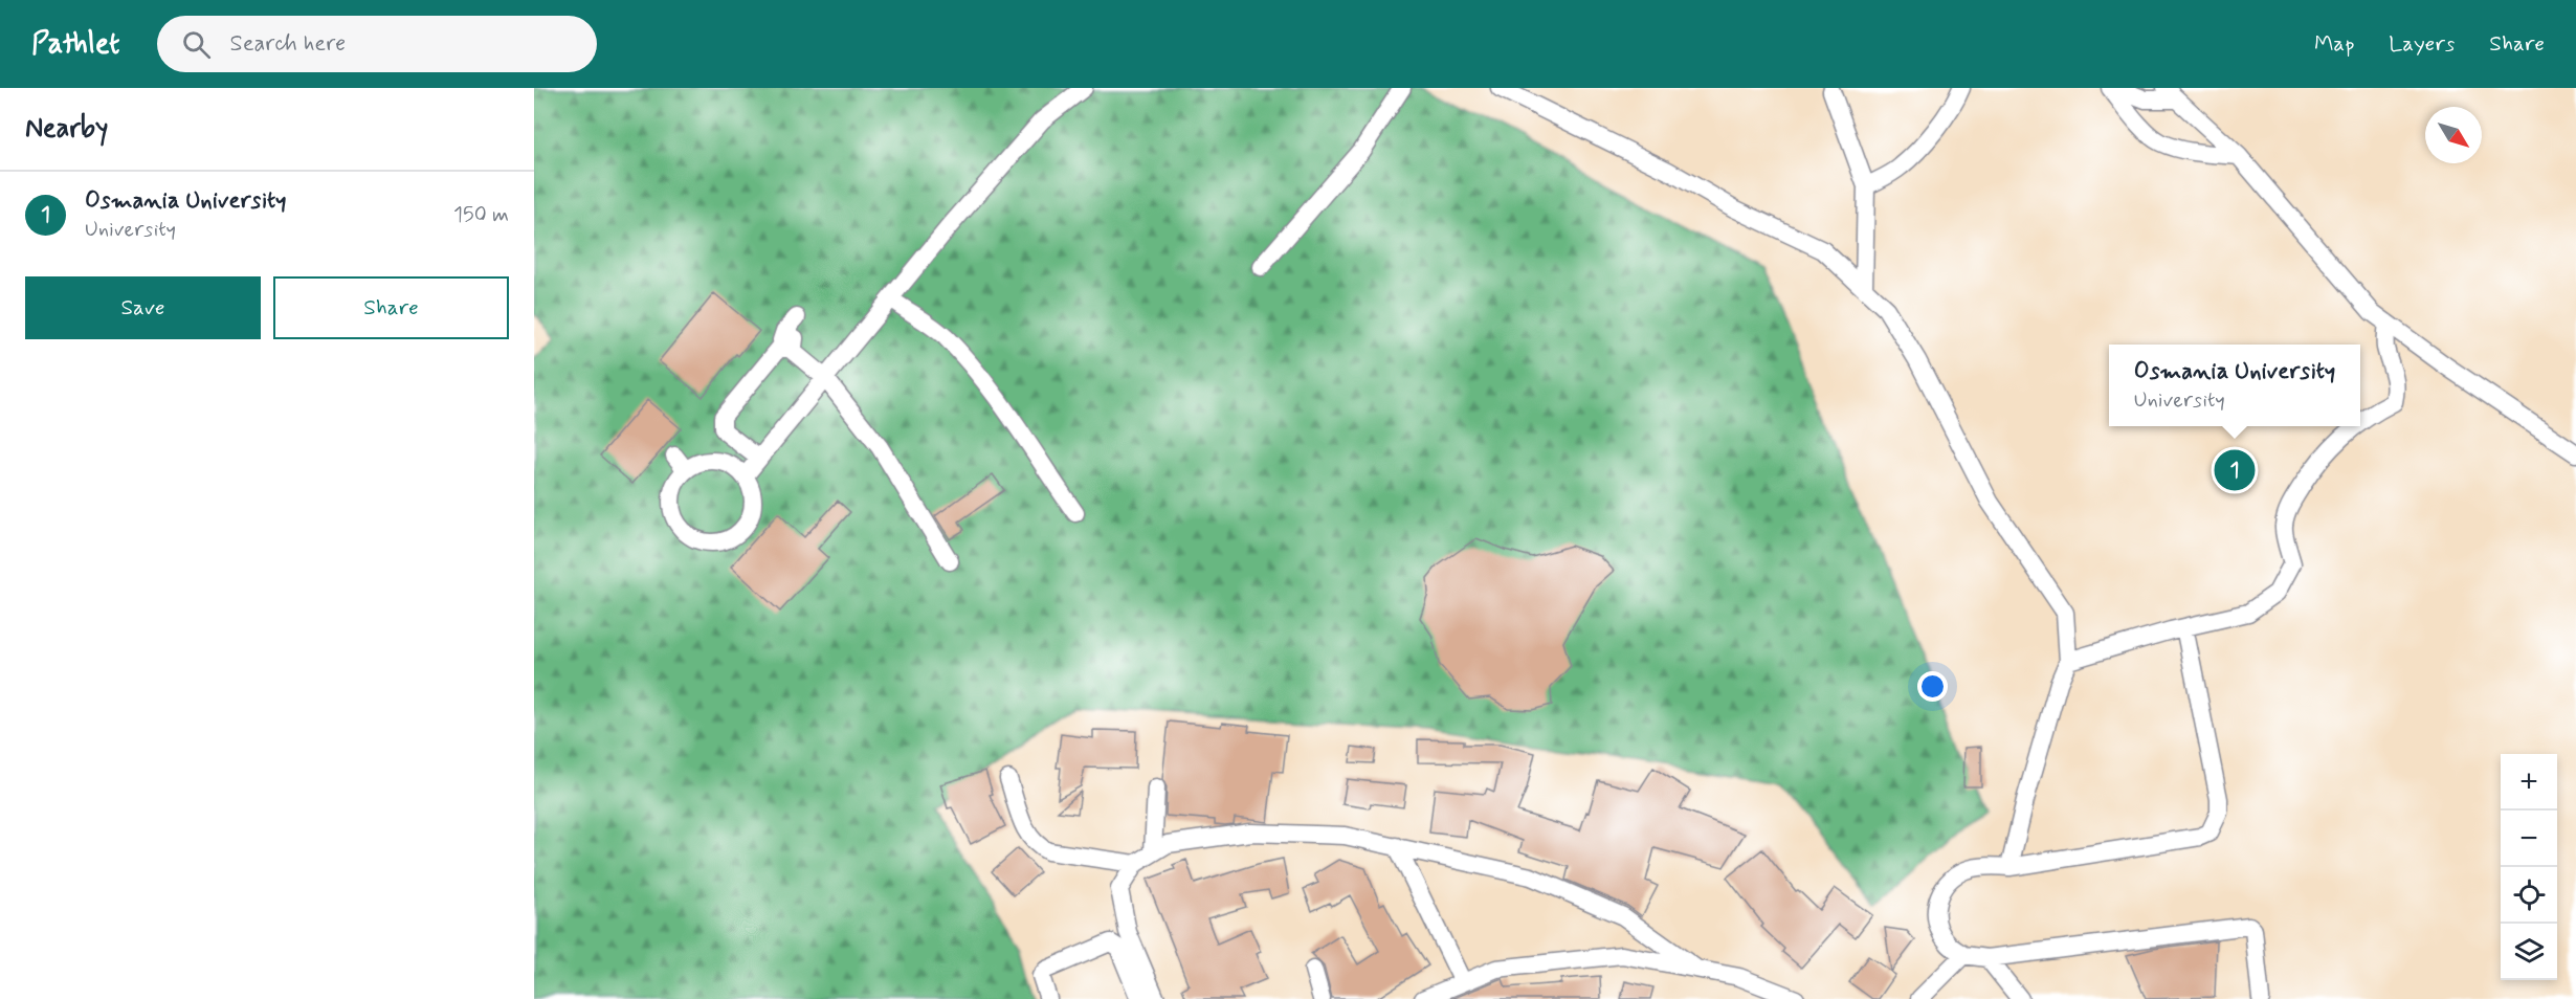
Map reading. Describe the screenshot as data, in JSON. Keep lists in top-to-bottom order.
{
  "north": "bottom right",
  "page": {
    "header": "Pathlet",
    "search": "Search here",
    "nav": ["Map", "Layers", "Share"],
    "heading": "Nearby",
    "list": [
      {
        "mark": "1",
        "name": "Osmania University",
        "note": "University",
        "value": "150 m"
      }
    ],
    "buttons": ["Save", "Share"],
    "popup": ["Osmania University", "University"],
    "pins": "1",
    "map_buttons": ["+", "−"]
  }
}
